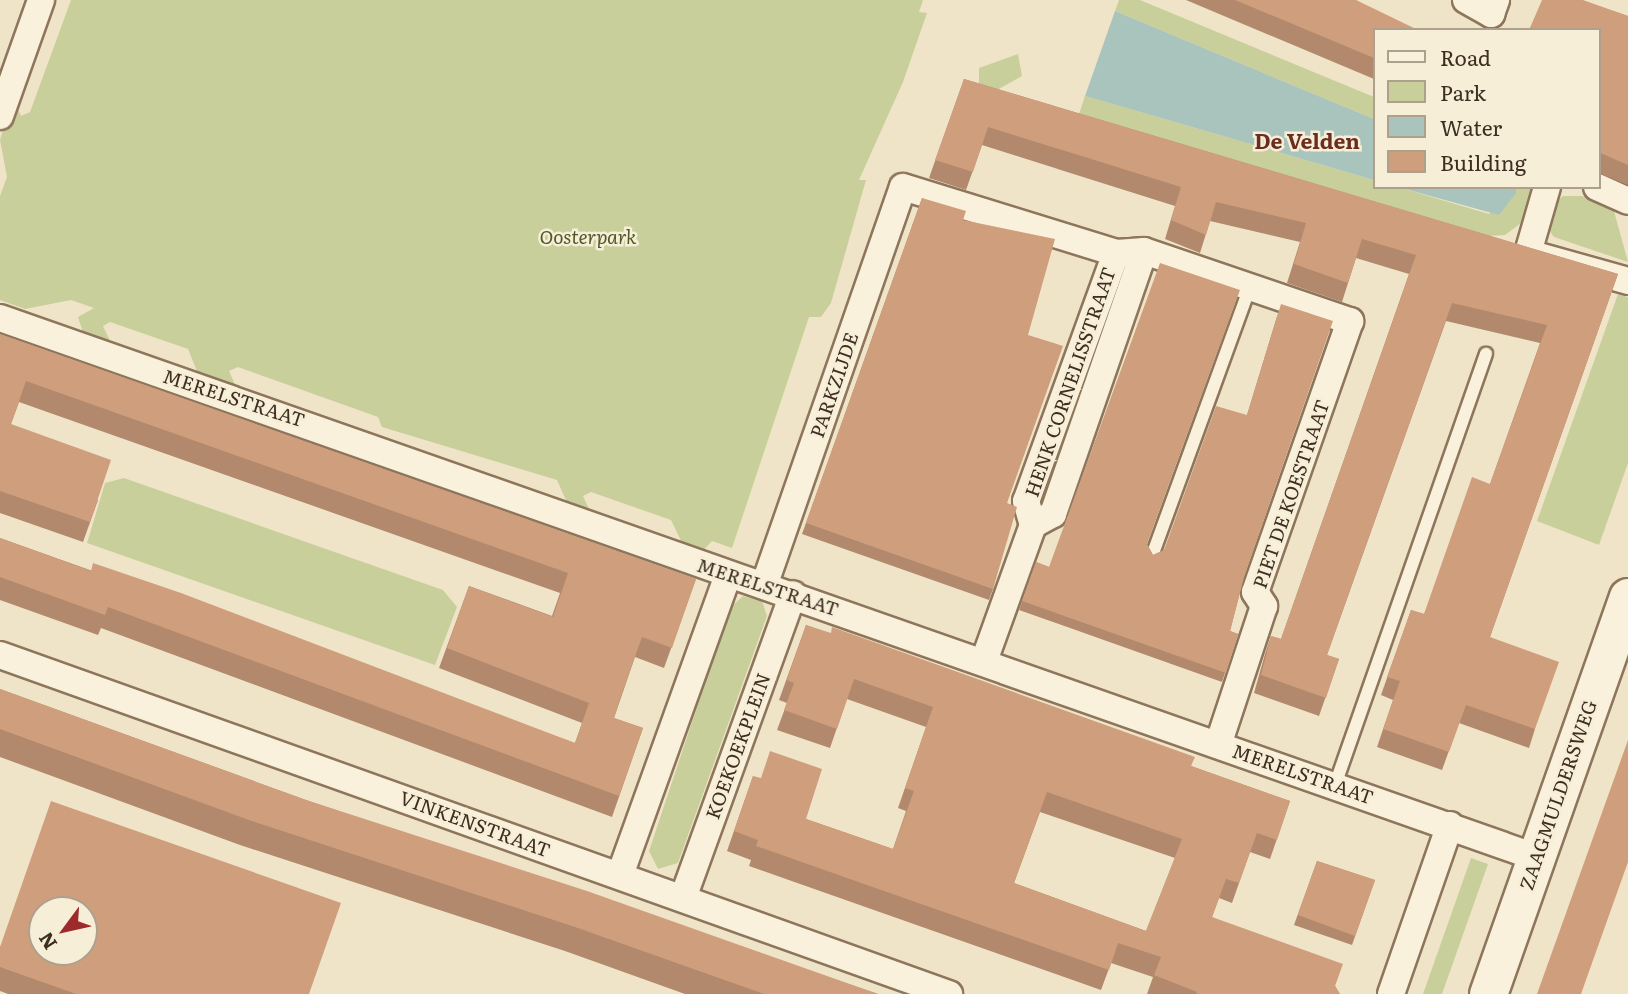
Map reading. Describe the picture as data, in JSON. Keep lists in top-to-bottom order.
{
  "streets": {
    "street": [
      "HENK CORNELISSTRAAT",
      "PARKZIJDE",
      "MERELSTRAAT",
      "PIET DE KOESTRAAT",
      "KOEKOEKPLEIN",
      "ZAAGMULDERSWEG",
      "VINKENSTRAAT"
    ]
  },
  "crossings": [
    ["HENK CORNELISSTRAAT", "PARKZIJDE"],
    ["HENK CORNELISSTRAAT", "MERELSTRAAT"],
    ["PARKZIJDE", "MERELSTRAAT"],
    ["MERELSTRAAT", "PIET DE KOESTRAAT"],
    ["MERELSTRAAT", "KOEKOEKPLEIN"],
    ["MERELSTRAAT", "ZAAGMULDERSWEG"],
    ["KOEKOEKPLEIN", "VINKENSTRAAT"]
  ],
  "districts": ["De Velden"],
  "parks": ["Oosterpark"],
  "legend": [
    "Road",
    "Park",
    "Water",
    "Building"
  ],
  "north": "bottom left"
}
